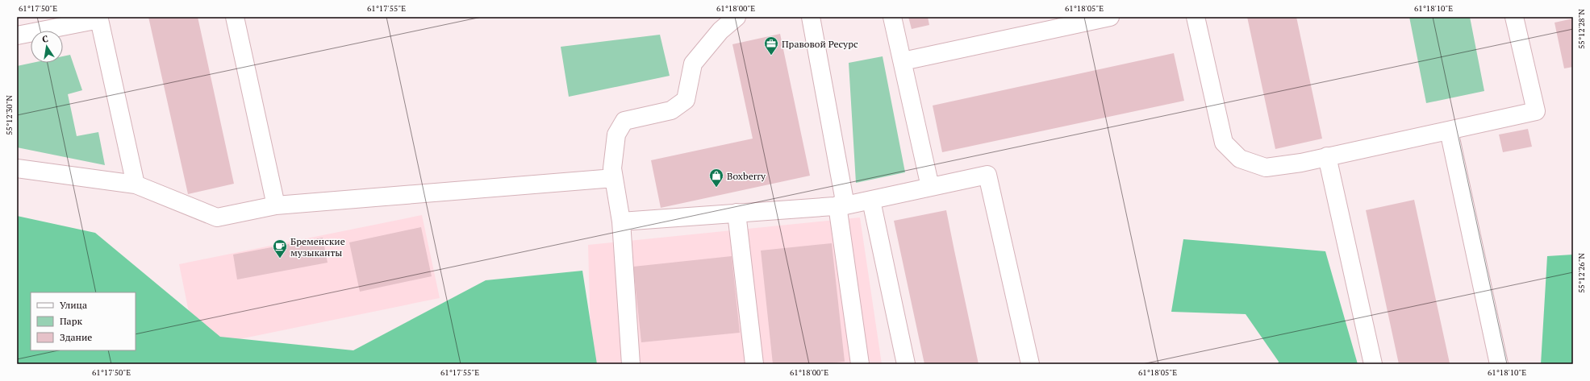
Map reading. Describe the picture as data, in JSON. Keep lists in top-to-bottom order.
{
  "places": {
    "office": ["Правовой Ресурс"],
    "shop": ["Boxberry"],
    "cafe": ["Бременские музыканты"]
  },
  "legend": ["Улица", "Парк", "Здание"],
  "north": "top",
  "coordinates": [
    "61°17'50\"E",
    "61°17'55\"E",
    "61°18'00\"E",
    "61°18'05\"E",
    "61°18'10\"E",
    "55°12'28\"N",
    "55°12'30\"N",
    "55°12'26\"N"
  ]
}
